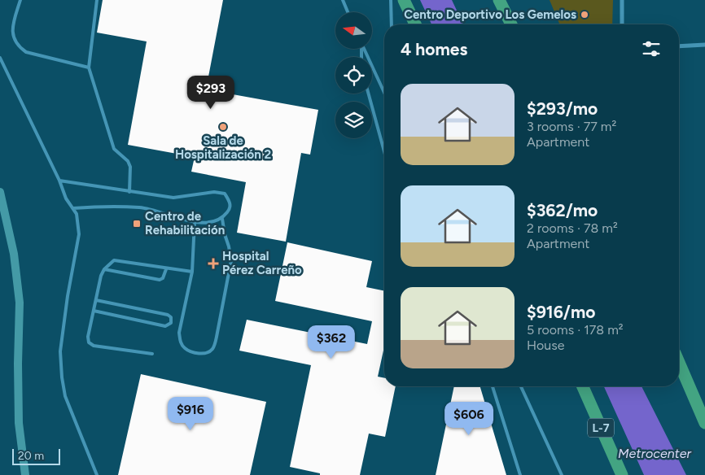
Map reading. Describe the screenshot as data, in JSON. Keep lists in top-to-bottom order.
{
  "streets": {
    "highway": ["L-7"]
  },
  "water": ["Metrocenter"],
  "places": {
    "other": ["Centro Deportivo Los Gemelos", "Sala de Hospitalización 2"],
    "transit": ["Centro de Rehabilitación"],
    "health": ["Hospital Pérez Carreño"]
  },
  "scale_bar": "20 m",
  "north": "left",
  "page": {
    "heading": "4 homes",
    "list": [
      {
        "name": "$293/mo",
        "note": "3 rooms · 77 m² · Apartment"
      },
      {
        "name": "$362/mo",
        "note": "2 rooms · 78 m² · Apartment"
      },
      {
        "name": "$916/mo",
        "note": "5 rooms · 178 m² · House"
      }
    ],
    "price": [
      "$293",
      "$362",
      "$916",
      "$606"
    ],
    "scale": "20 m"
  }
}
